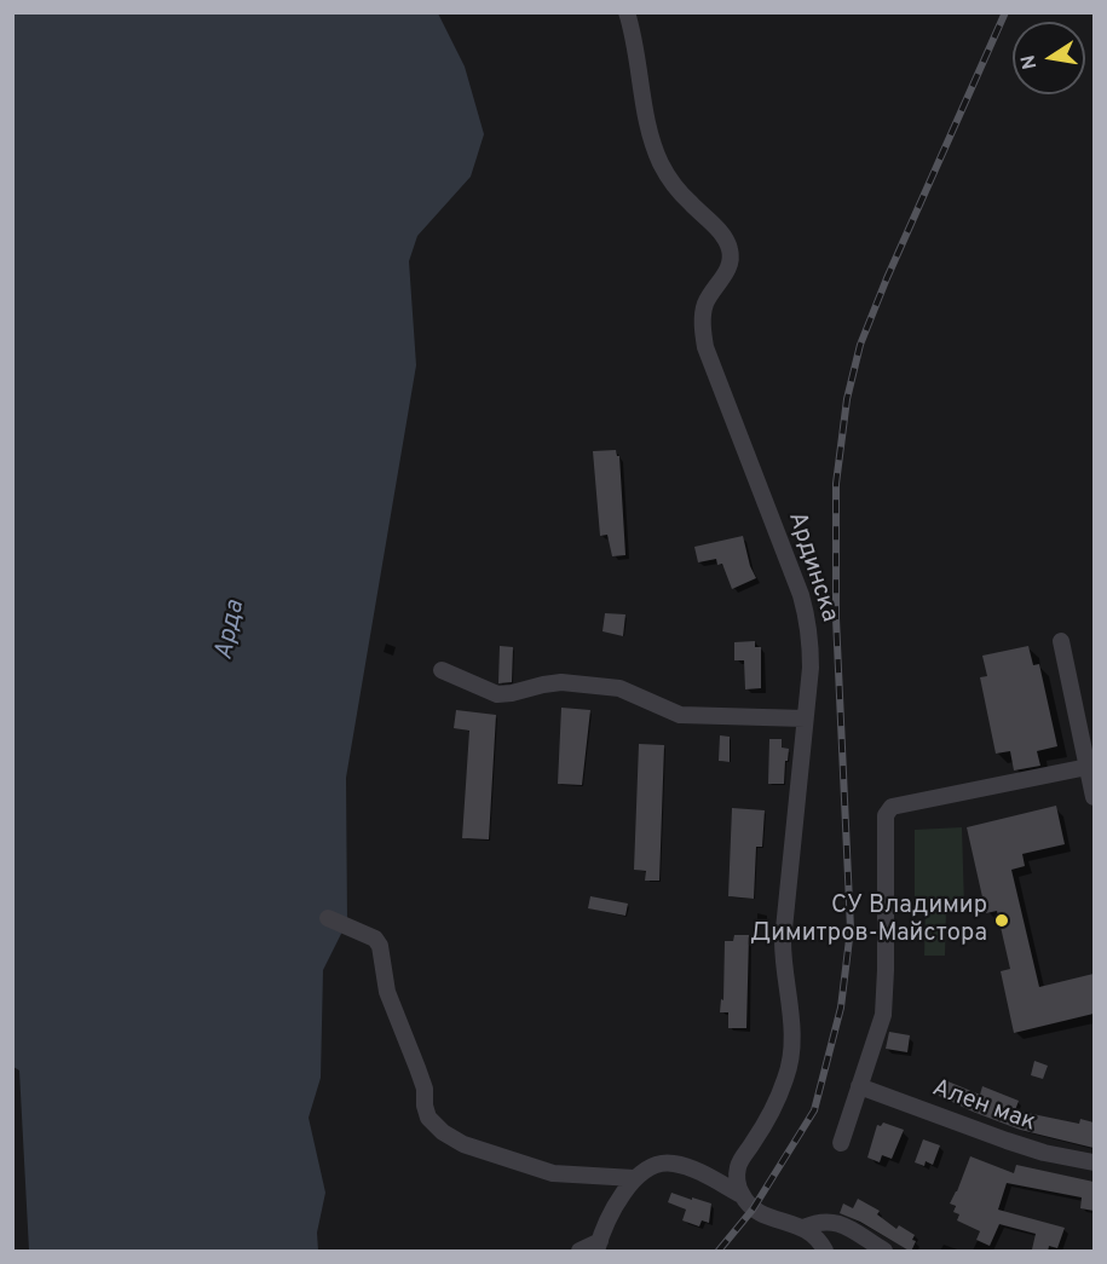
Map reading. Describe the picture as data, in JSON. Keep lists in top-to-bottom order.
{
  "streets": {
    "street": ["Ардинска", "Ален мак"]
  },
  "water": ["Арда"],
  "places": ["СУ Владимир Димитров-Майстора"],
  "north": "left"
}
